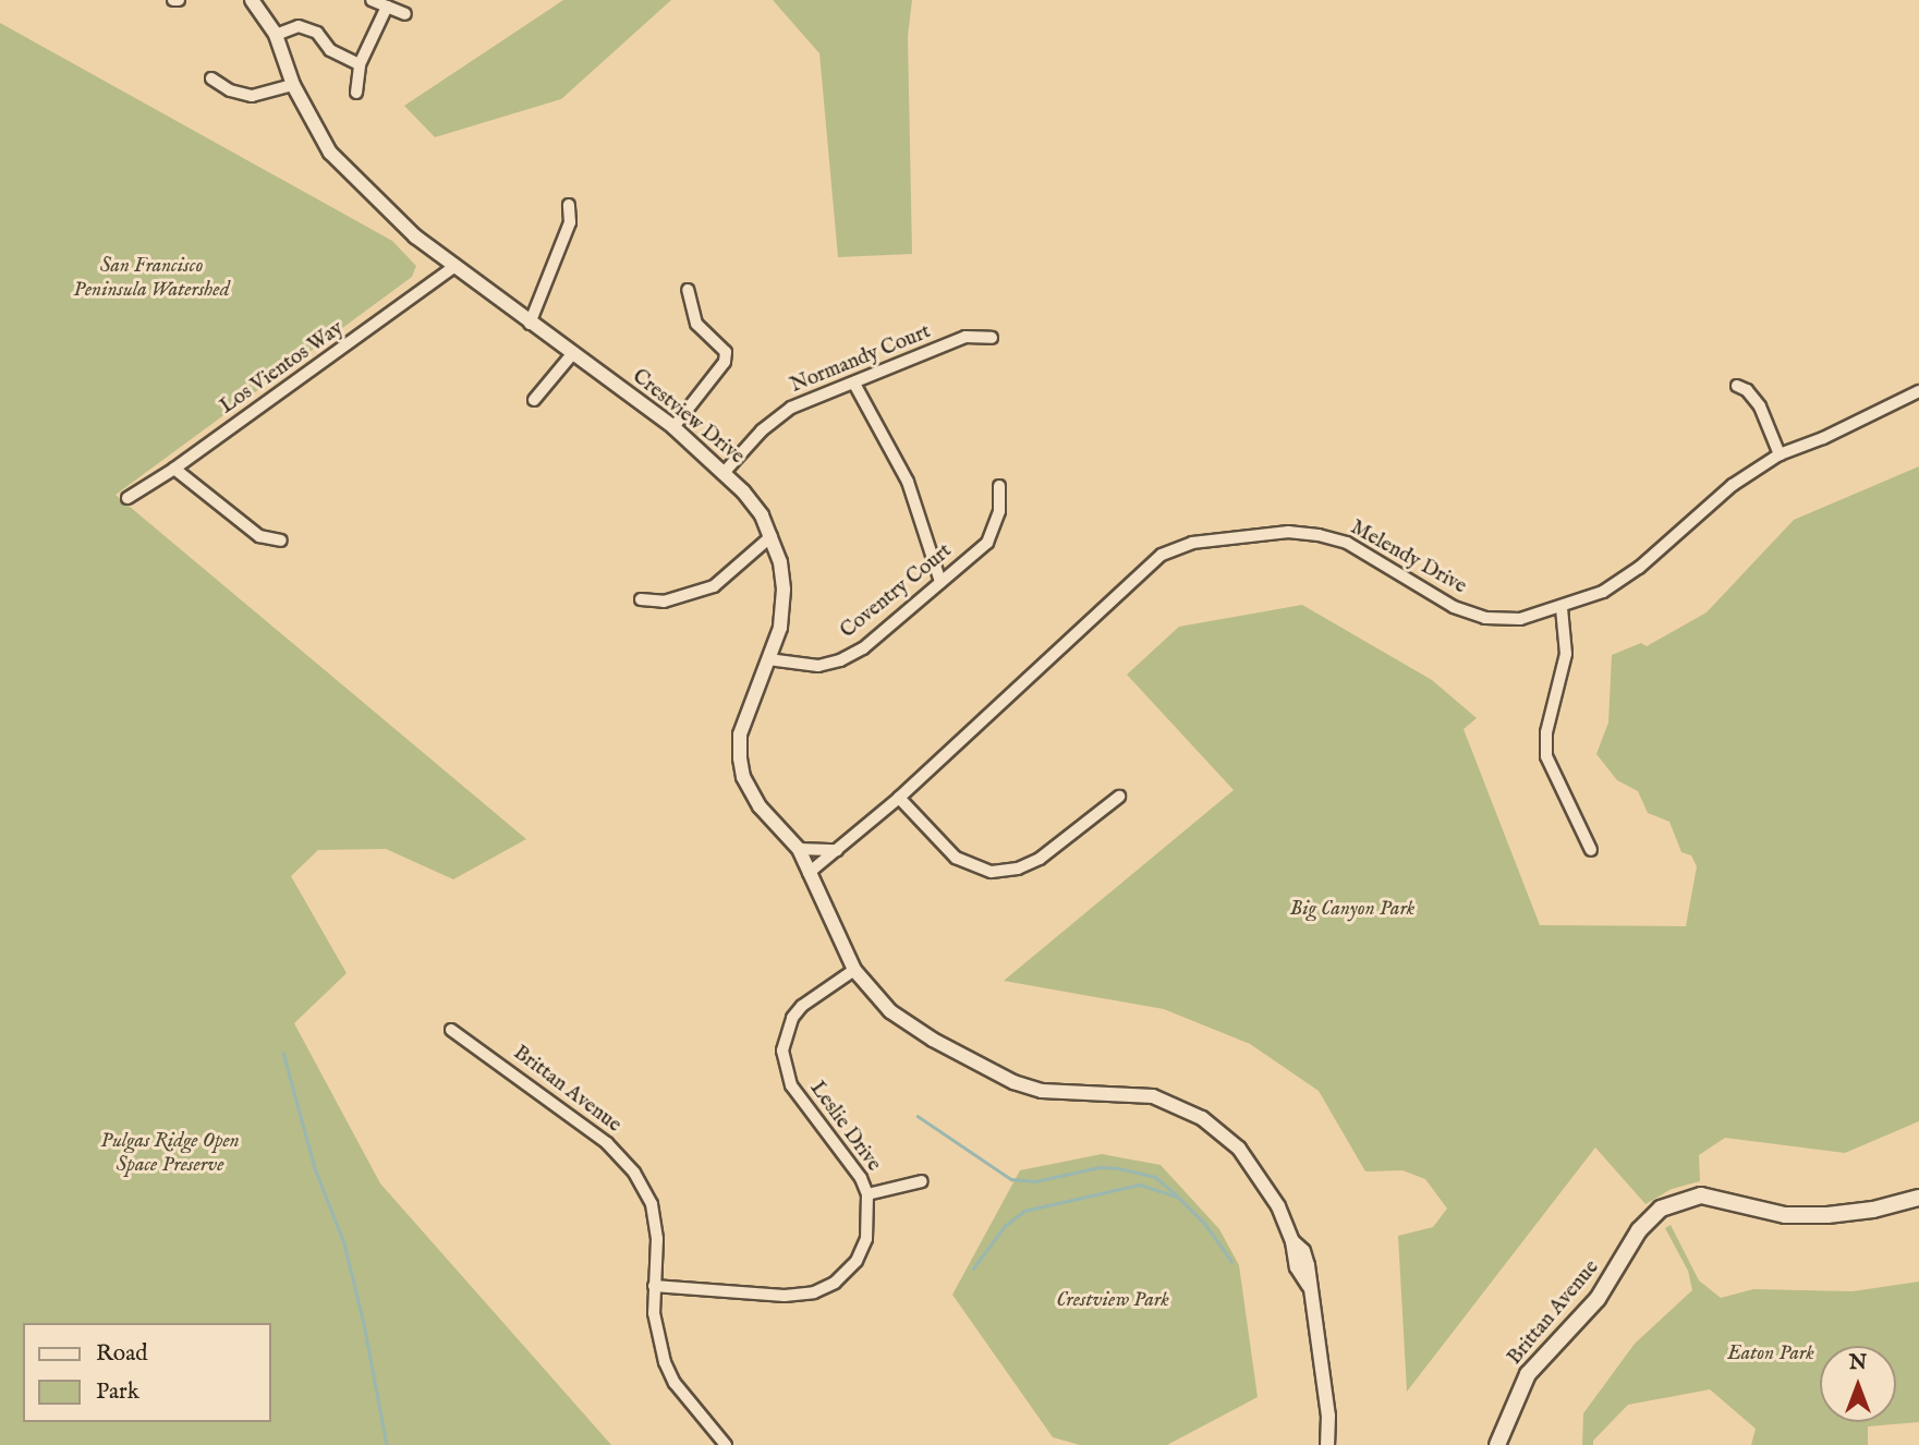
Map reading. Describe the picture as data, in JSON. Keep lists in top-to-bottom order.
{
  "streets": {
    "main road": ["Brittan Avenue"],
    "street": [
      "Normandy Court",
      "Los Vientos Way",
      "Crestview Drive",
      "Melendy Drive",
      "Coventry Court",
      "Leslie Drive"
    ]
  },
  "crossings": [
    ["Normandy Court", "Crestview Drive"],
    ["Los Vientos Way", "Crestview Drive"],
    ["Crestview Drive", "Melendy Drive"],
    ["Crestview Drive", "Coventry Court"],
    ["Crestview Drive", "Leslie Drive"],
    ["Brittan Avenue", "Leslie Drive"]
  ],
  "parks": [
    "San Francisco Peninsula Watershed",
    "Big Canyon Park",
    "Pulgas Ridge Open Space Preserve",
    "Crestview Park",
    "Eaton Park"
  ],
  "legend": ["Road", "Park"],
  "north": "top"
}
